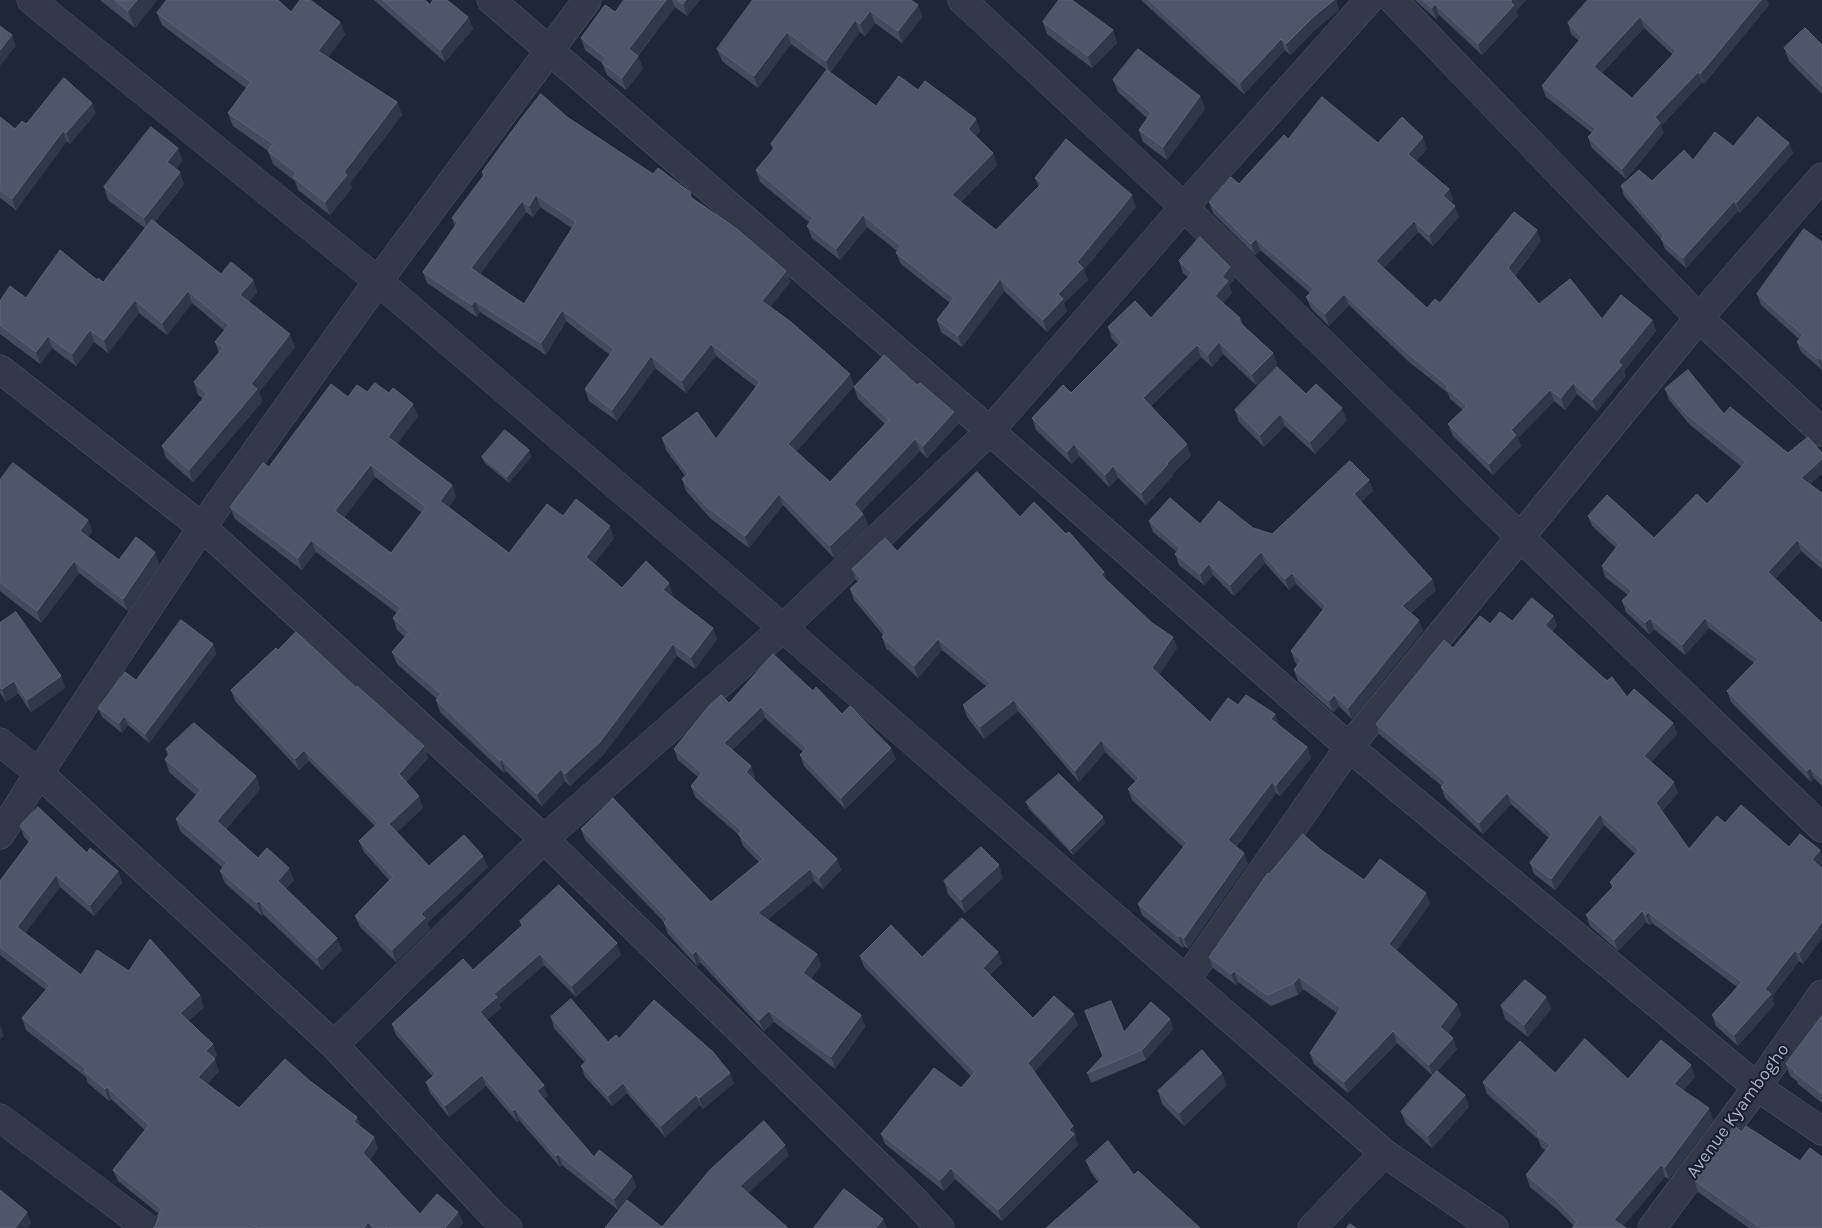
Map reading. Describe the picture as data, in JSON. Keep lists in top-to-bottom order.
{
  "streets": {
    "street": ["Avenue Kyambogho"]
  }
}
